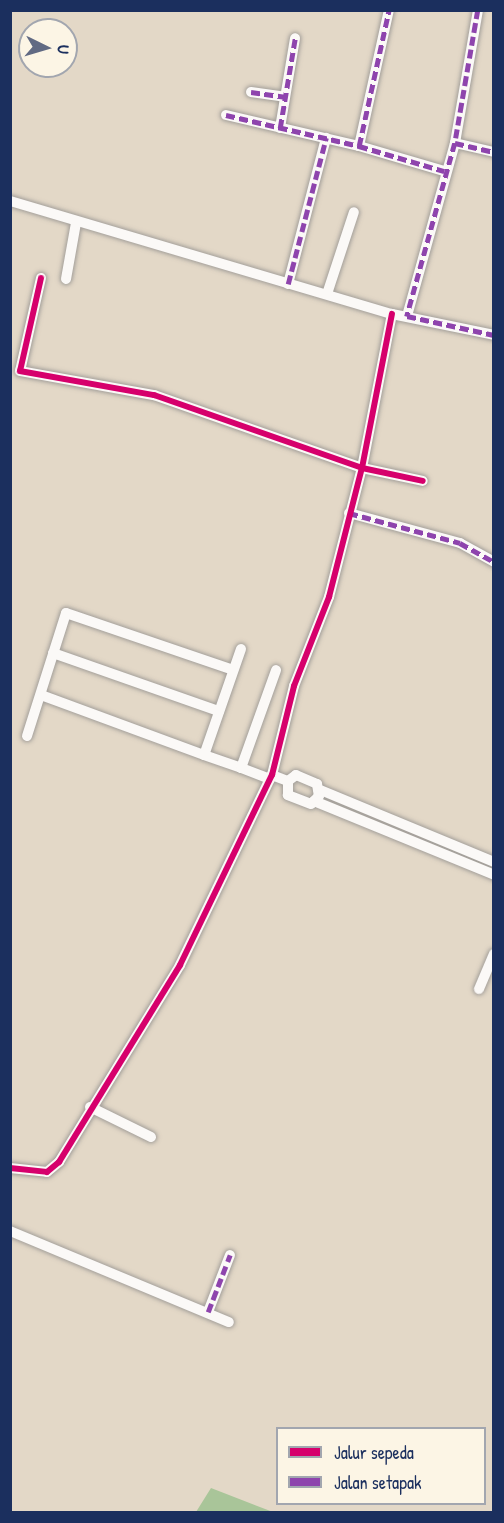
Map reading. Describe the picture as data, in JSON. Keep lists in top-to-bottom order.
{
  "legend": ["Jalur sepeda", "Jalan setapak"],
  "north": "right"
}
